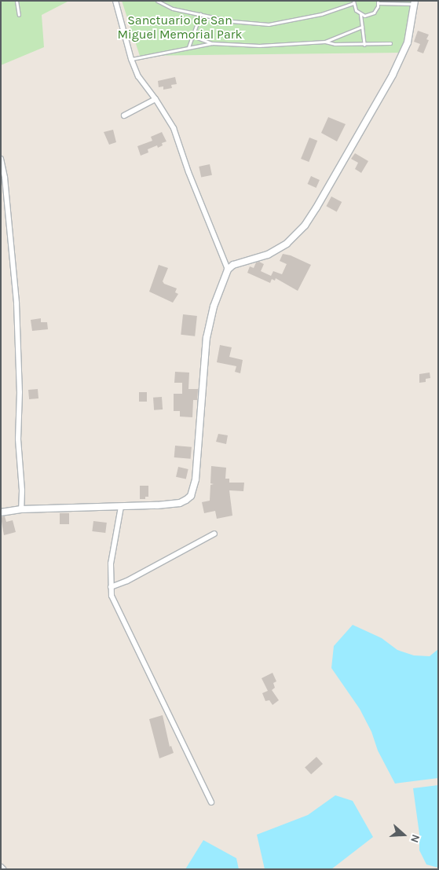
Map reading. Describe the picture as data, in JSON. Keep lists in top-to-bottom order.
{
  "parks": ["Sanctuario de San Miguel Memorial Park"],
  "north": "right"
}
